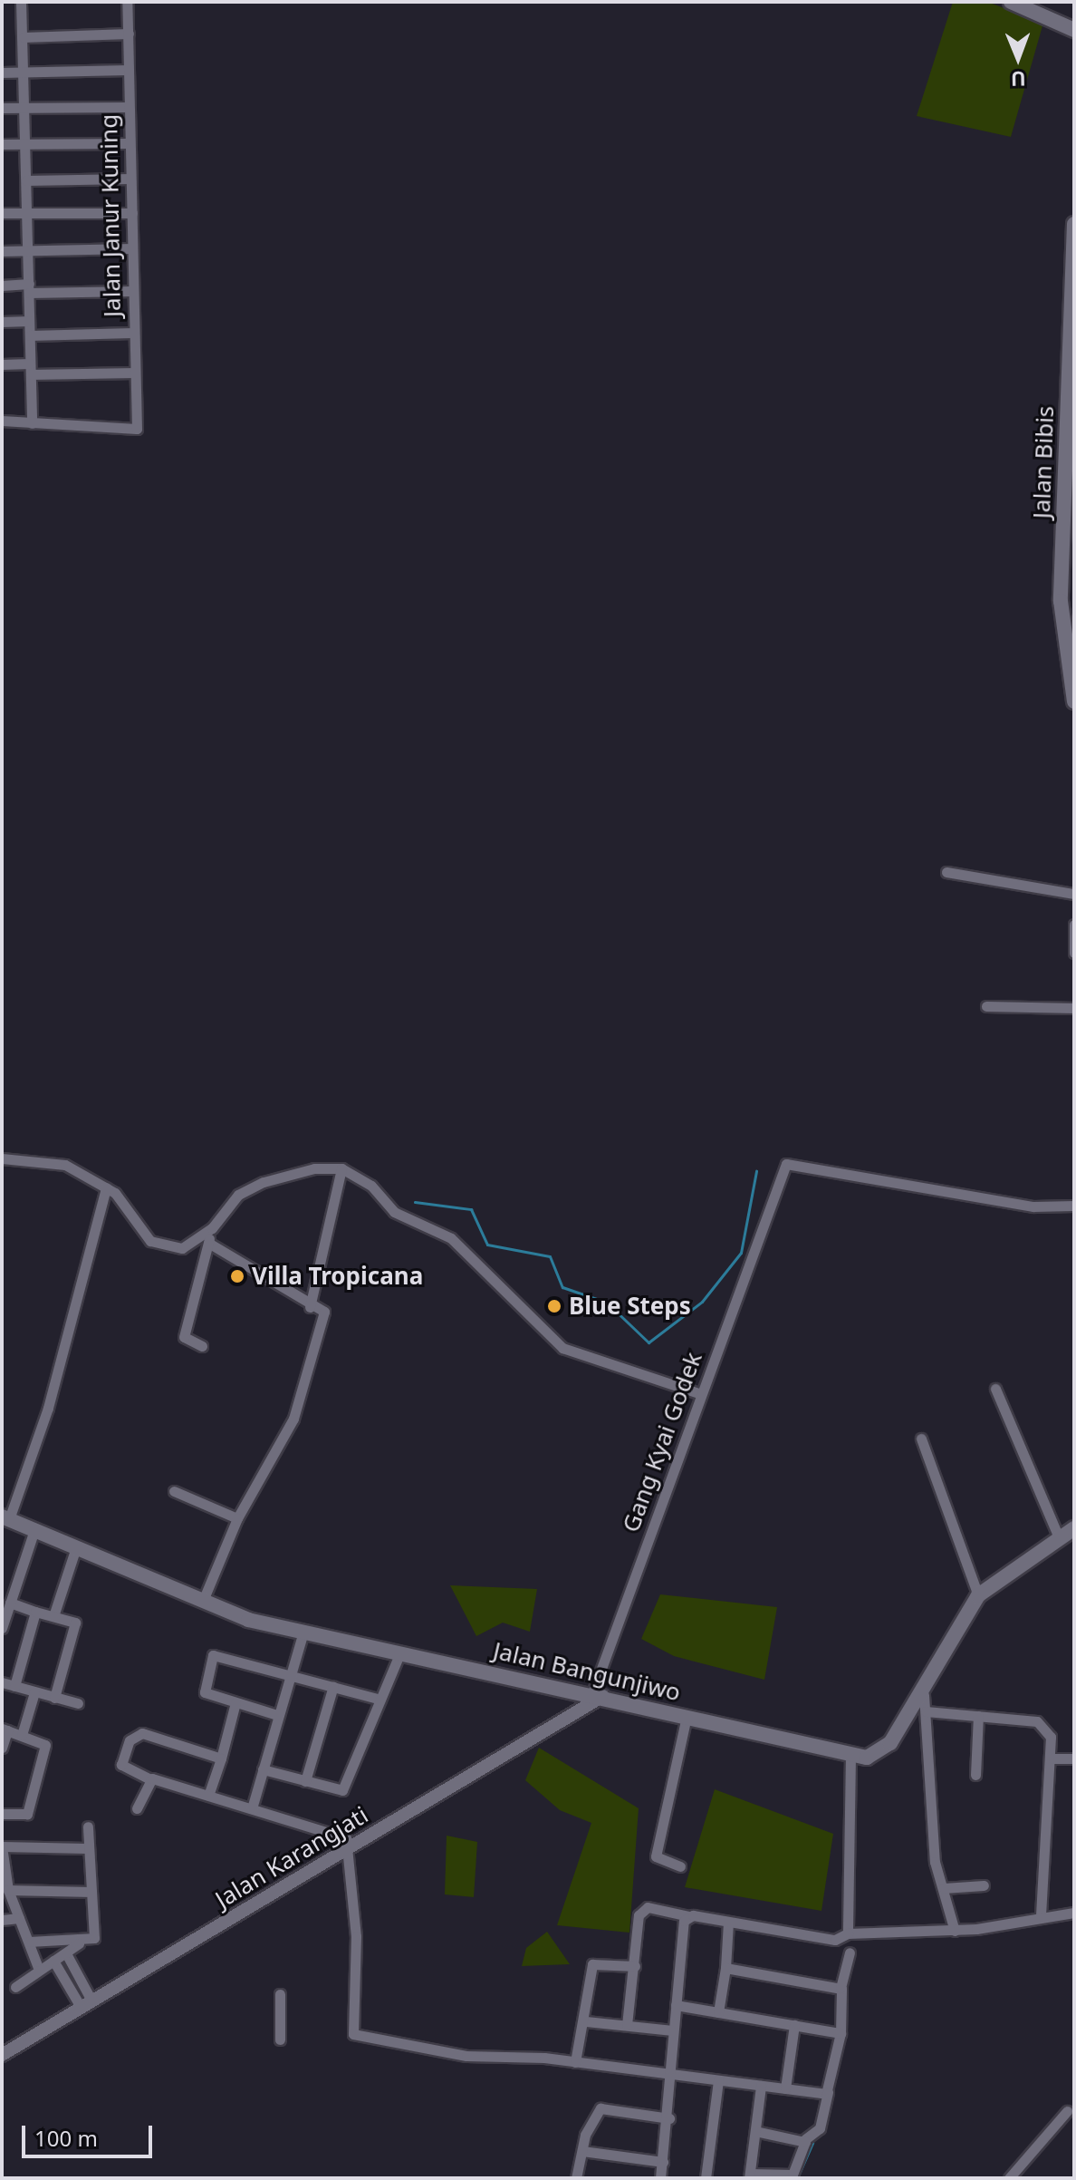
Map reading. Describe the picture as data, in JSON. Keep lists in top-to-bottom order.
{
  "streets": {
    "main road": ["Jalan Bibis", "Jalan Bangunjiwo"],
    "street": ["Jalan Janur Kuning", "Gang Kyai Godek", "Jalan Karangjati"]
  },
  "crossings": [
    ["Gang Kyai Godek", "Jalan Bangunjiwo"],
    ["Gang Kyai Godek", "Jalan Karangjati"],
    ["Jalan Bangunjiwo", "Jalan Karangjati"]
  ],
  "places": ["Villa Tropicana", "Blue Steps"],
  "scale_bar": "100 m",
  "north": "bottom"
}
